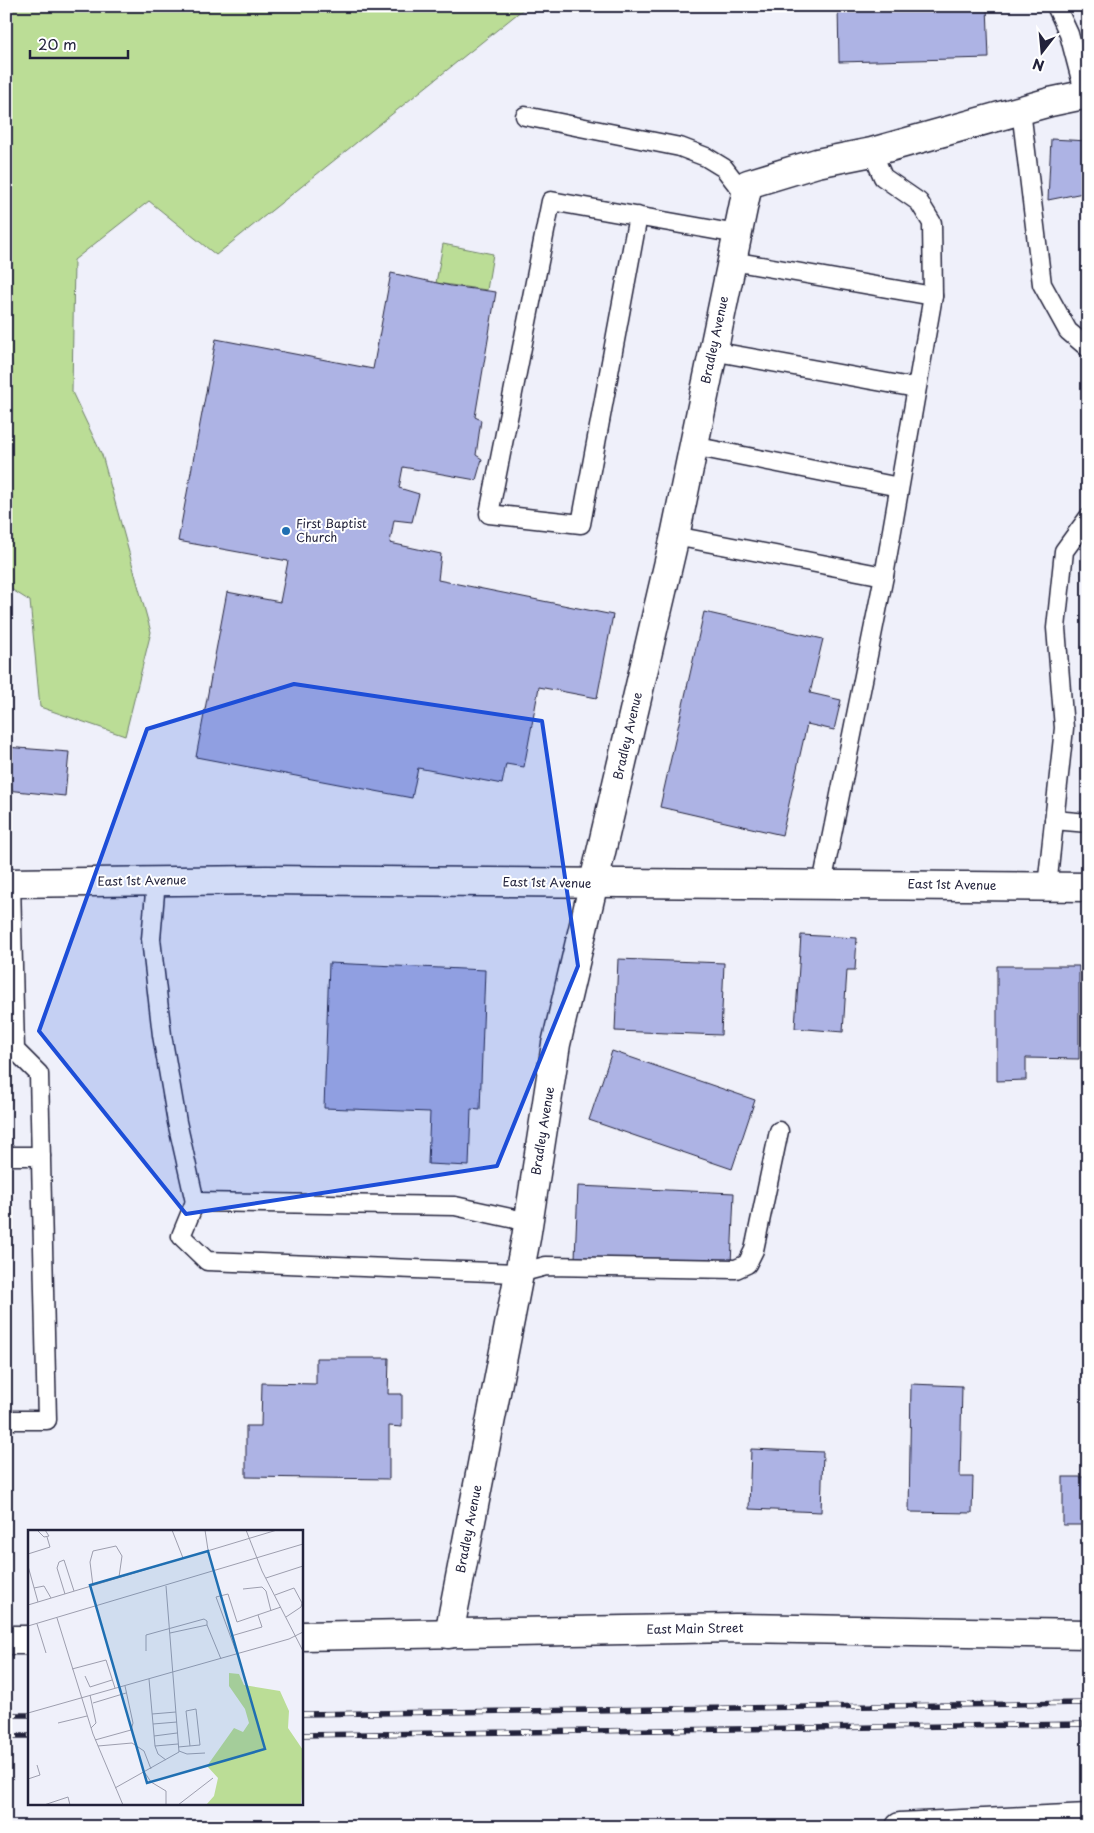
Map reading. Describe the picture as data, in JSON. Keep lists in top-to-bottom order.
{
  "streets": {
    "street": ["Bradley Avenue", "East 1st Avenue", "East Main Street"]
  },
  "crossings": [
    ["Bradley Avenue", "East 1st Avenue"],
    ["Bradley Avenue", "East Main Street"]
  ],
  "places": ["First Baptist Church"],
  "scale_bar": "20 m",
  "north": "bottom"
}
